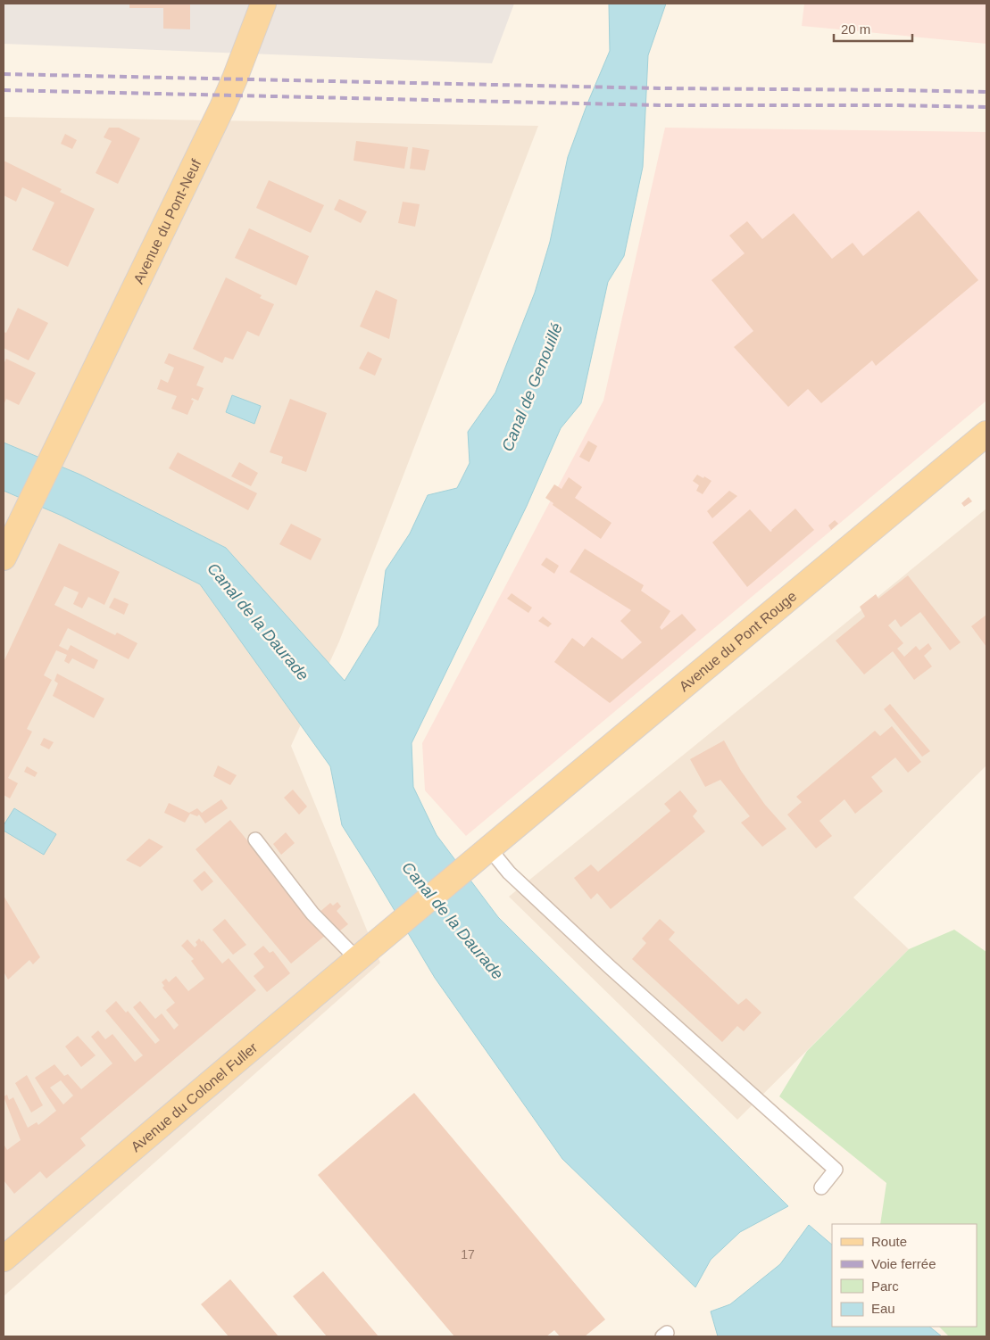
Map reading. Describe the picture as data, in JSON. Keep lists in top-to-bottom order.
{
  "streets": {
    "main road": ["Avenue du Pont-Neuf", "Avenue du Pont Rouge", "Avenue du Colonel Fuller"]
  },
  "crossings": [
    ["Avenue du Pont Rouge", "Avenue du Colonel Fuller"]
  ],
  "water": ["Canal de Genouillé", "Canal de la Daurade"],
  "house_numbers": ["17"],
  "legend": [
    "Route",
    "Voie ferrée",
    "Parc",
    "Eau"
  ],
  "scale_bar": "20 m"
}
